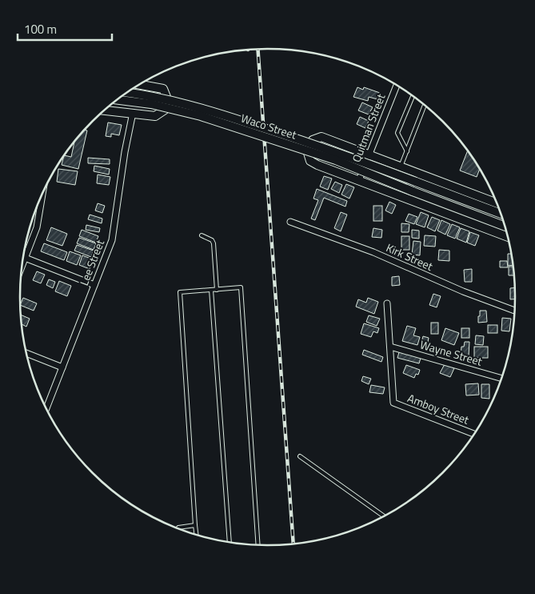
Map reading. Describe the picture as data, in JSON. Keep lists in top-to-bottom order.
{
  "streets": {
    "main road": ["Waco Street"],
    "street": [
      "Quitman Street",
      "Kirk Street",
      "Lee Street",
      "Wayne Street",
      "Amboy Street"
    ]
  },
  "crossings": [
    ["Wayne Street", "Amboy Street"]
  ],
  "scale_bar": "100 m"
}
